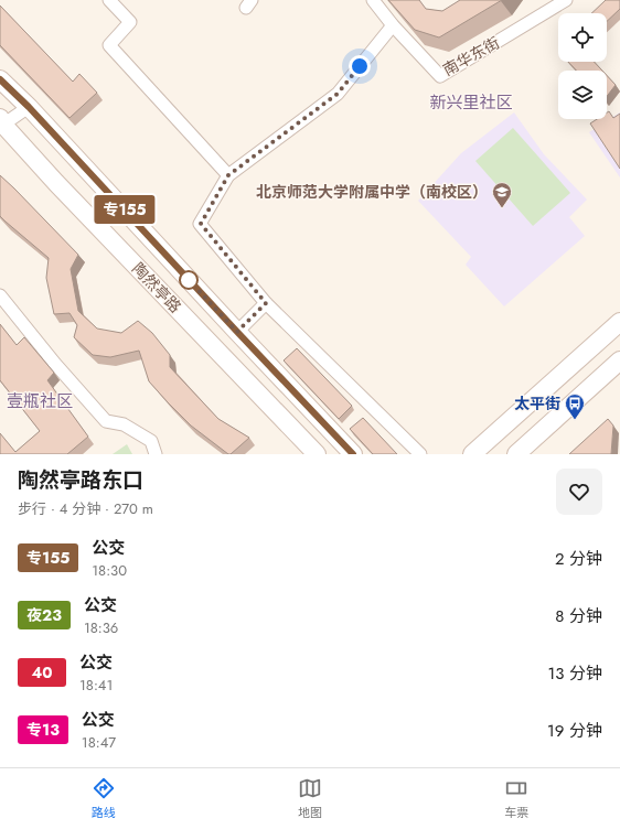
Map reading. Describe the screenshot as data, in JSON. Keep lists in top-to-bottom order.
{
  "streets": {
    "main road": ["陶然亭路"],
    "street": ["南华东街"]
  },
  "districts": ["新兴里社区", "壹瓶社区"],
  "places": {
    "school or university": ["北京师范大学附属中学（南校区）"],
    "bus stop": ["太平街"]
  },
  "lines": ["bus line 专155"],
  "page": {
    "on_map": "专155",
    "heading": ["陶然亭路东口", "步行 · 4 分钟 · 270 m"],
    "list": [
      {
        "mark": "专155",
        "name": "公交",
        "note": "18:30",
        "value": "2 分钟"
      },
      {
        "mark": "夜23",
        "name": "公交",
        "note": "18:36",
        "value": "8 分钟"
      },
      {
        "mark": "40",
        "name": "公交",
        "note": "18:41",
        "value": "13 分钟"
      },
      {
        "mark": "专13",
        "name": "公交",
        "note": "18:47",
        "value": "19 分钟"
      }
    ],
    "tabs": ["路线", "地图", "车票"]
  }
}
